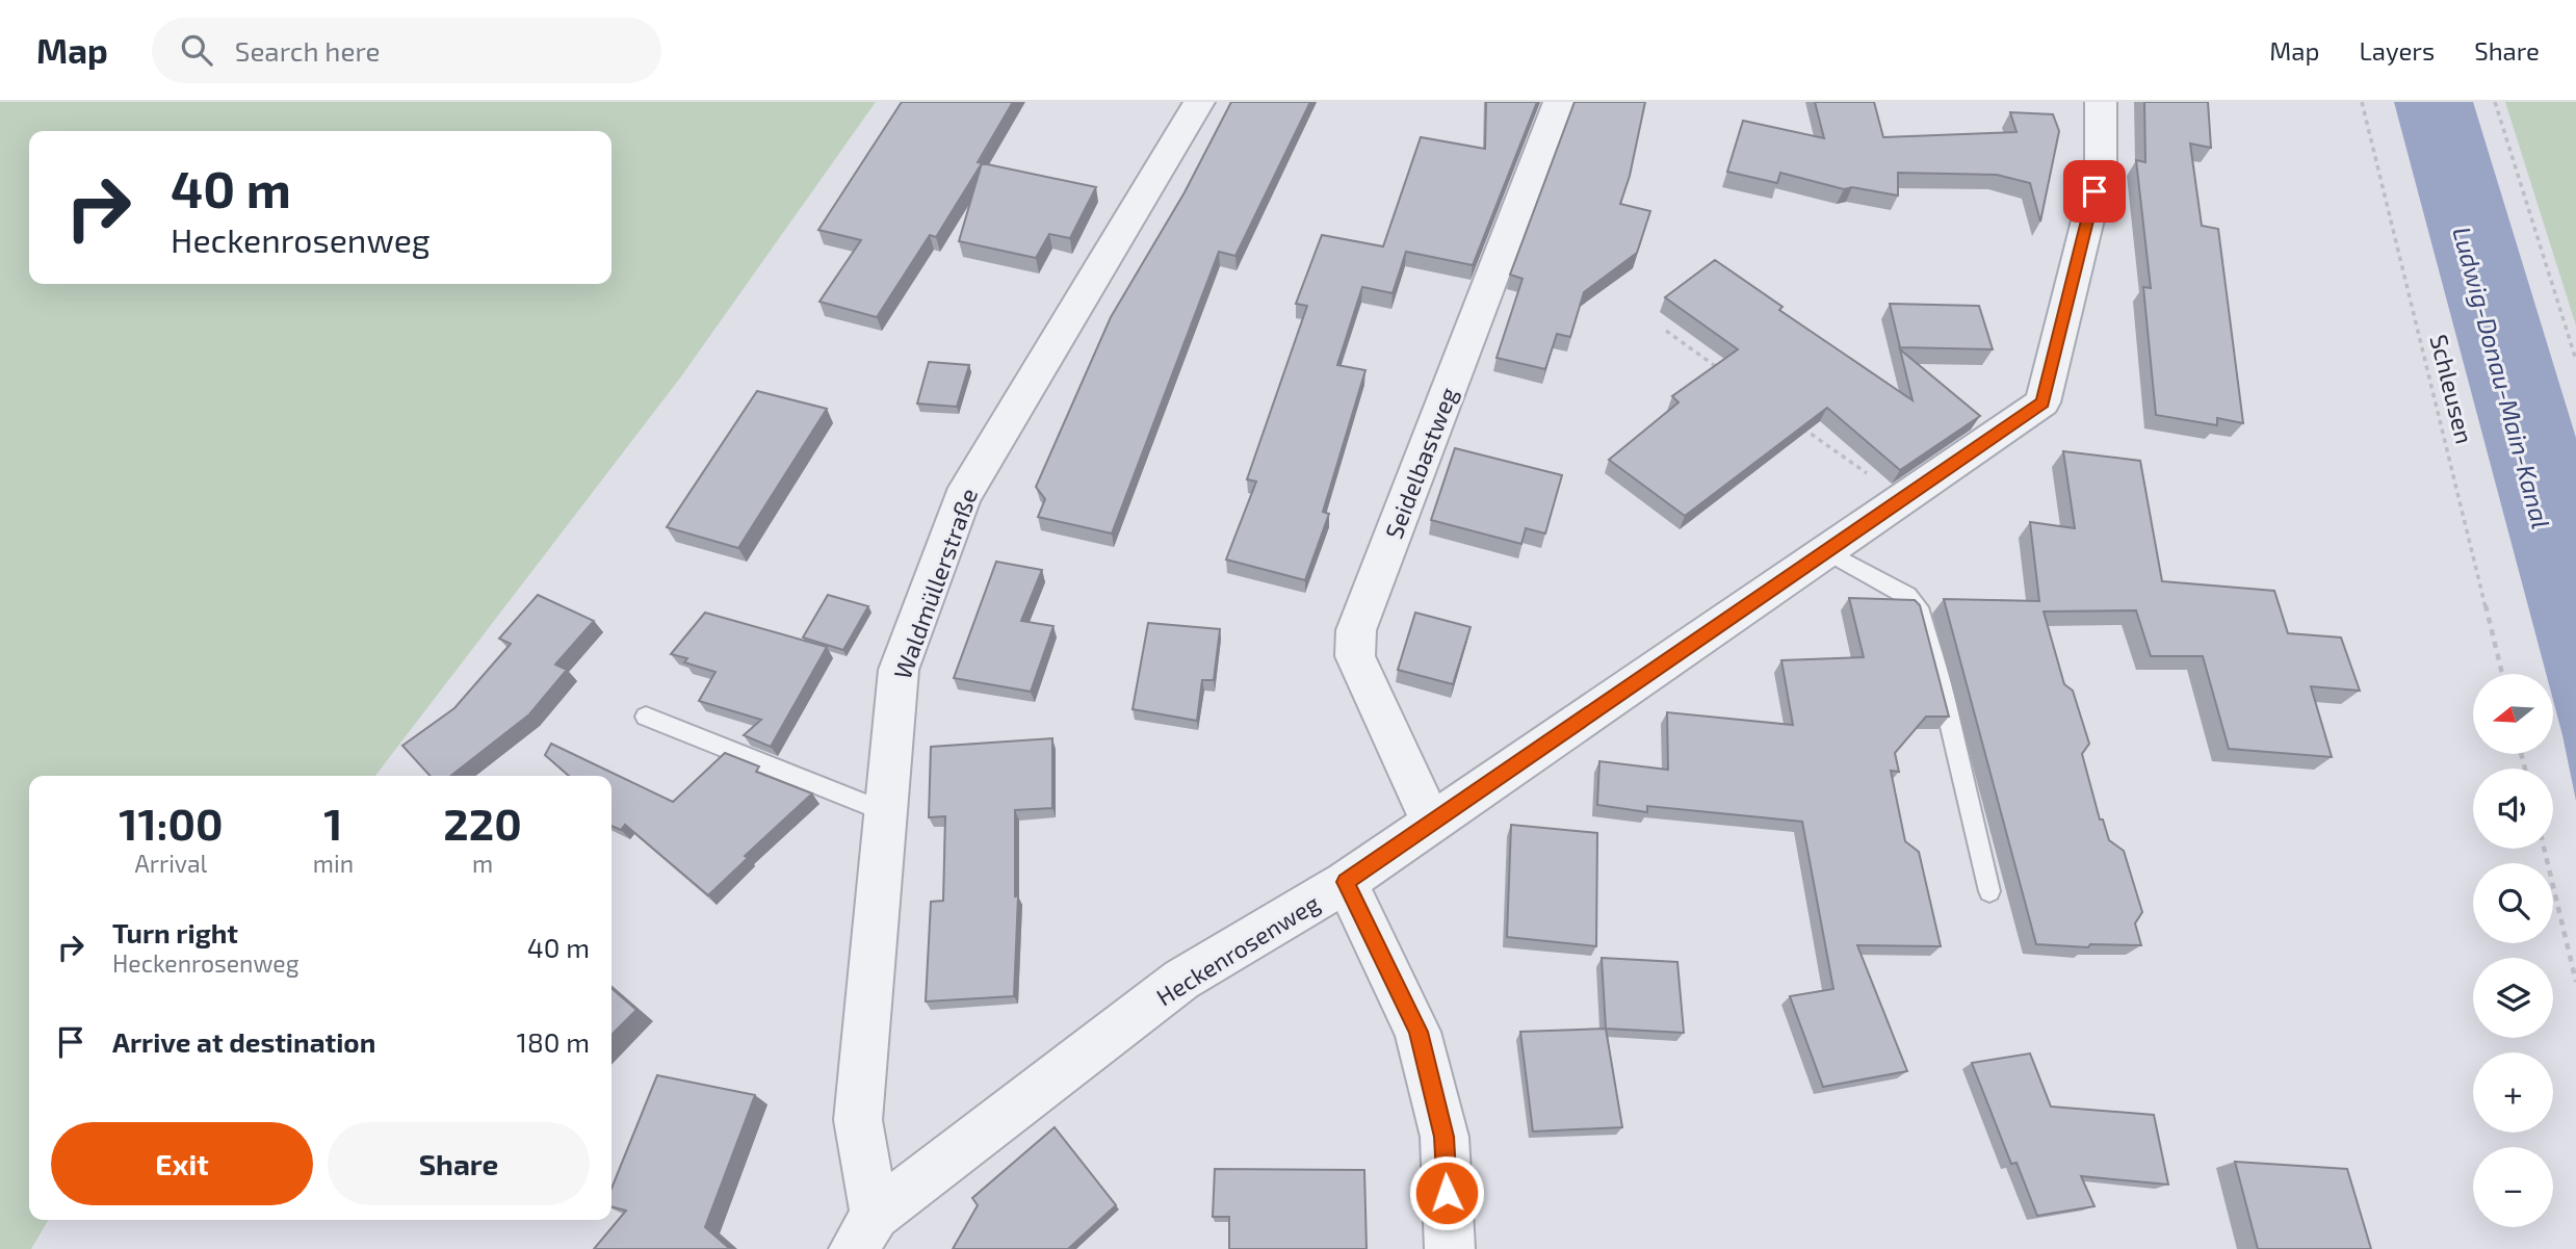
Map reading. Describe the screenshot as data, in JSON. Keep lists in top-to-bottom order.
{
  "streets": {
    "street": ["Seidelbastweg", "Waldmüllerstraße", "Heckenrosenweg"],
    "path": ["Schleusen"]
  },
  "crossings": [
    ["Seidelbastweg", "Heckenrosenweg"],
    ["Waldmüllerstraße", "Heckenrosenweg"]
  ],
  "water": ["Ludwig-Donau-Main-Kanal"],
  "north": "left",
  "page": {
    "header": "Map",
    "search": "Search here",
    "nav": ["Map", "Layers", "Share"],
    "turn": ["40 m", "Heckenrosenweg"],
    "map_buttons": ["+", "−"],
    "eta": [
      "11:00",
      "Arrival",
      "1",
      "min",
      "220",
      "m"
    ],
    "list": [
      {
        "name": "Turn right",
        "note": "Heckenrosenweg",
        "value": "40 m"
      },
      {
        "name": "Arrive at destination",
        "value": "180 m"
      }
    ],
    "buttons": ["Exit", "Share"]
  }
}
